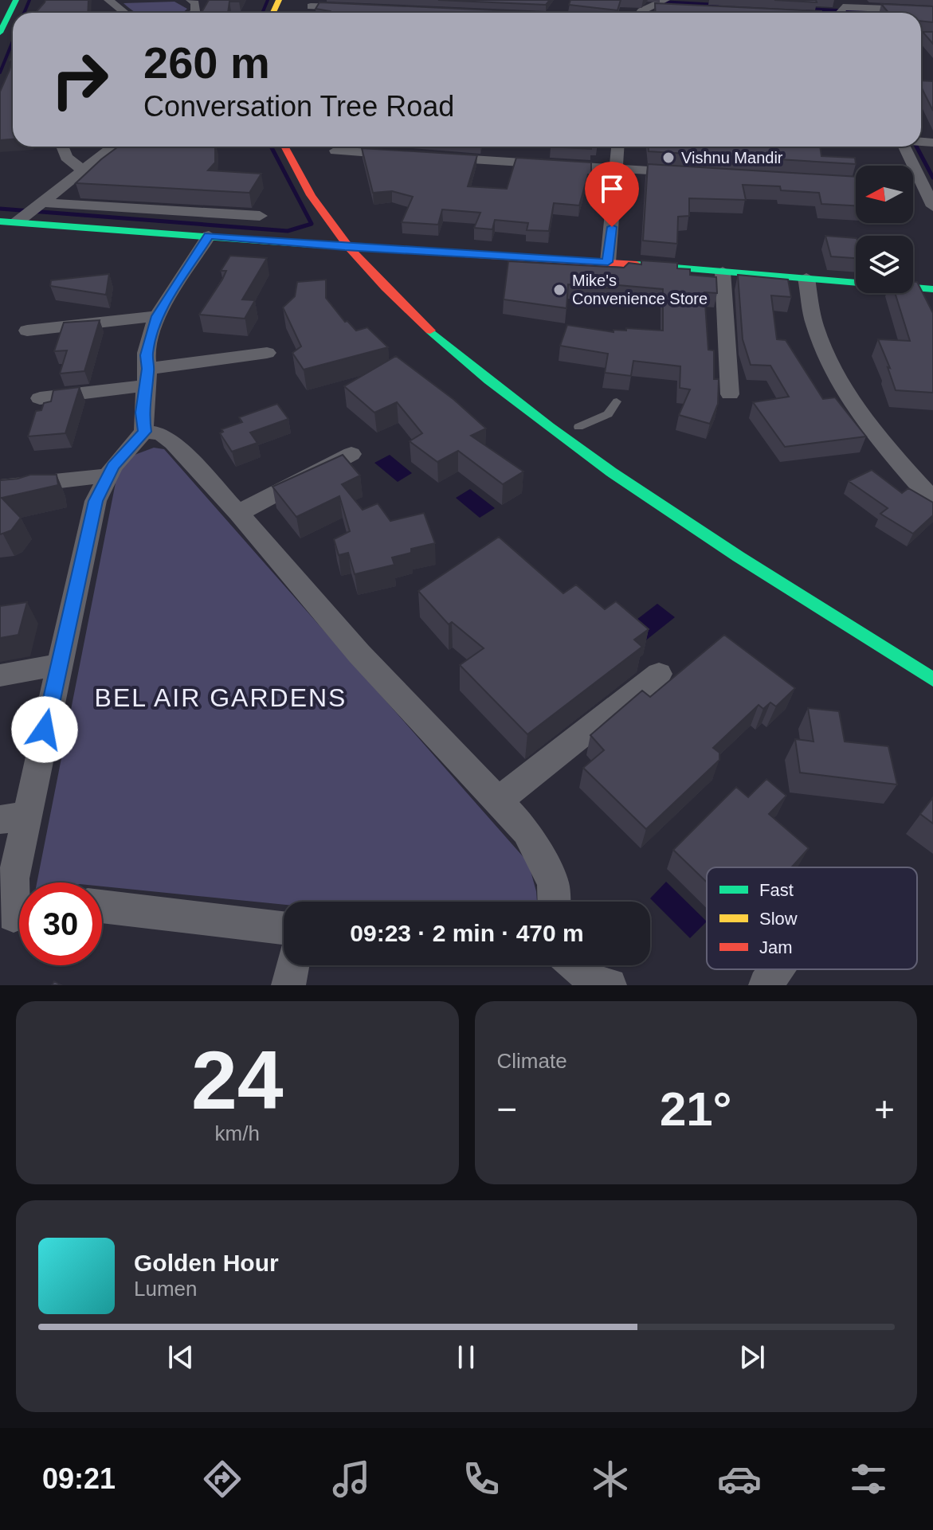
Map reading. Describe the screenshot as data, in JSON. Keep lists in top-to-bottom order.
{
  "districts": ["BEL AIR GARDENS"],
  "places": ["Vishnu Mandir", "Mike's Convenience Store"],
  "legend": ["Fast", "Slow", "Jam"],
  "north": "left",
  "page": {
    "turn": ["260 m", "Conversation Tree Road"],
    "limit": "30",
    "trip": "09:23 · 2 min · 470 m",
    "tile": [
      ["24", "km/h"],
      "Climate"
    ],
    "heat": ["−", "21°", "+"],
    "song": ["Golden Hour", "Lumen"],
    "tabs": "09:21"
  }
}
